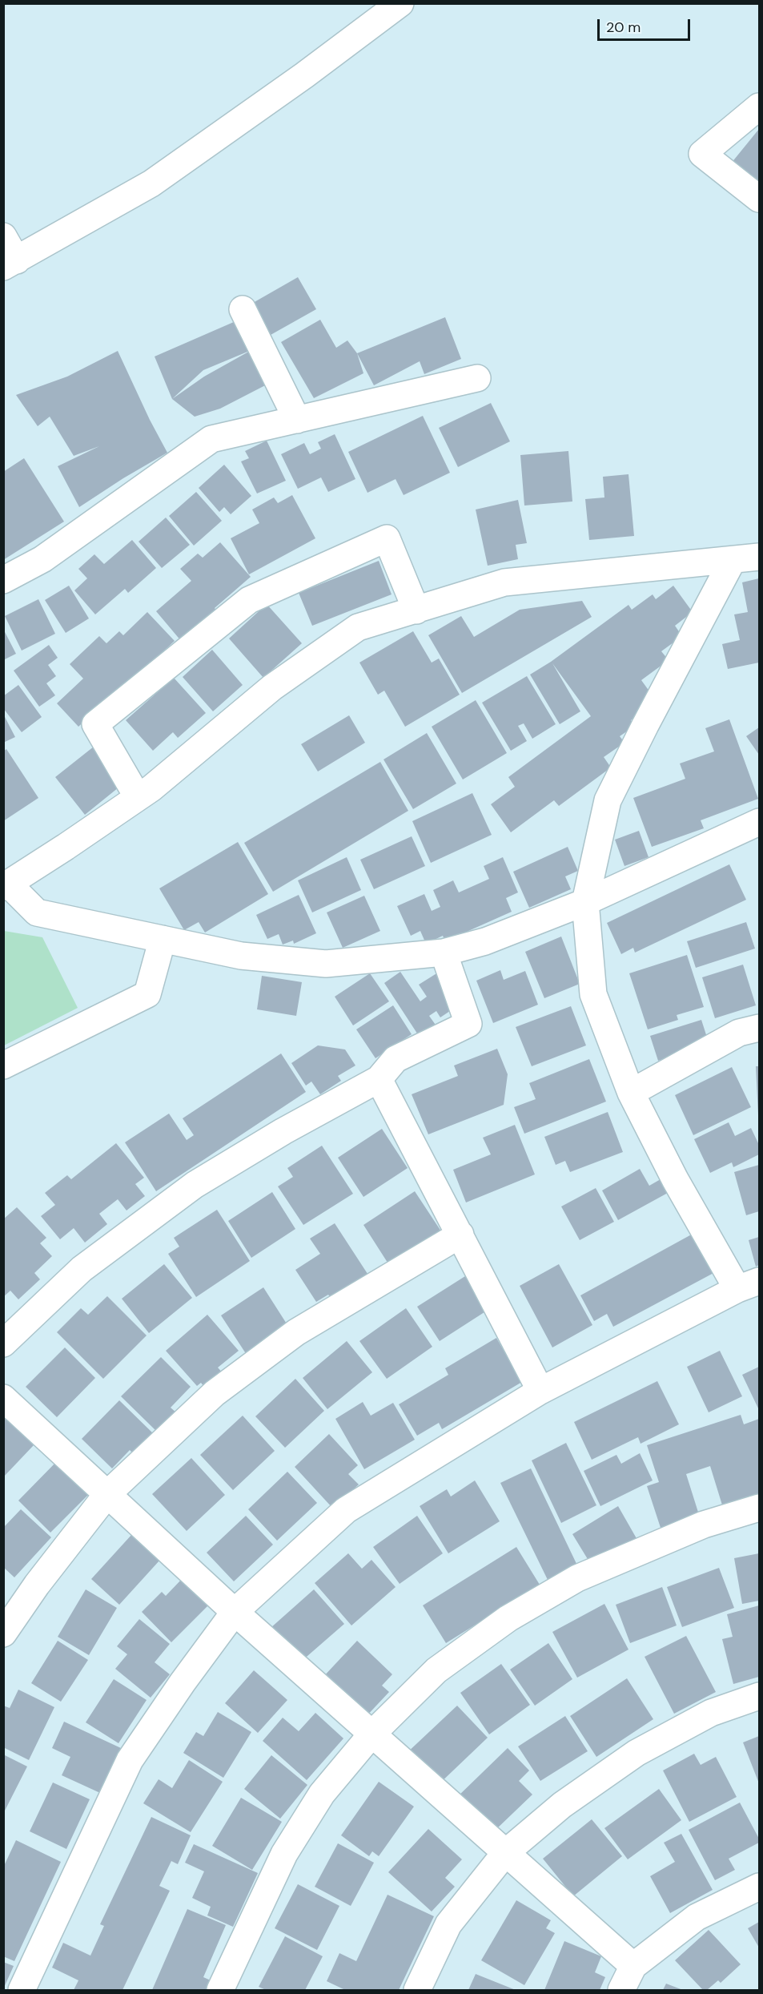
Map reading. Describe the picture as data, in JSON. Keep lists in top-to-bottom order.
{
  "scale_bar": "20 m"
}
